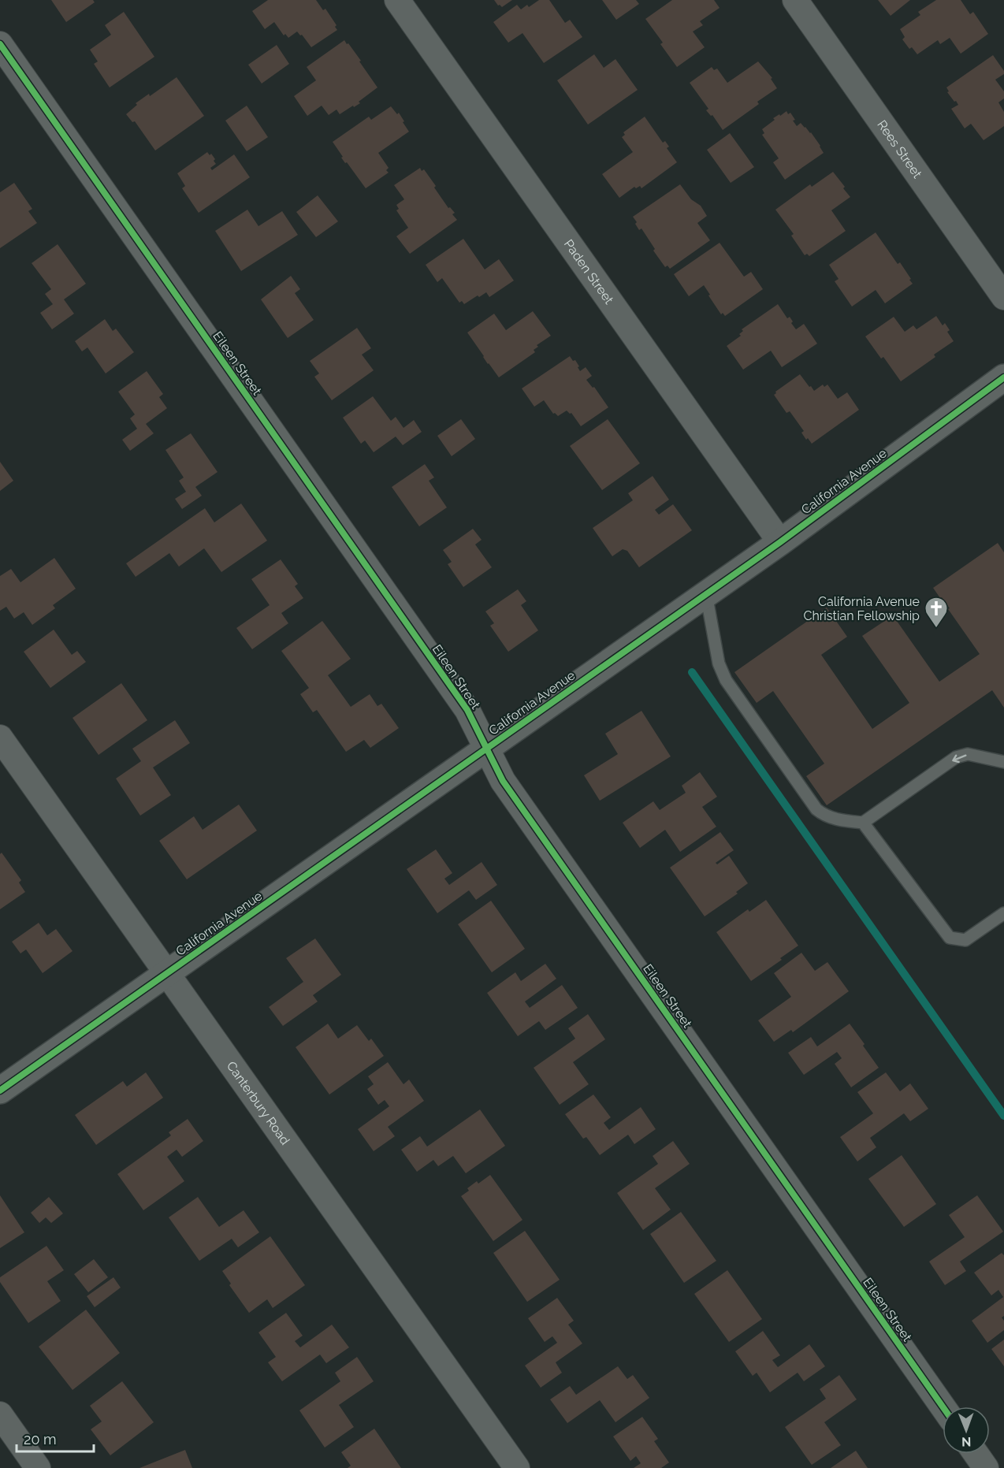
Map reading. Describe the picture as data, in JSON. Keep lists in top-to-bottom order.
{
  "streets": {
    "main road": ["California Avenue"],
    "street": [
      "Rees Street",
      "Paden Street",
      "Eileen Street",
      "Canterbury Road"
    ]
  },
  "crossings": [
    ["Paden Street", "California Avenue"],
    ["Eileen Street", "California Avenue"],
    ["California Avenue", "Canterbury Road"]
  ],
  "places": {
    "church": ["California Avenue Christian Fellowship"]
  },
  "scale_bar": "20 m",
  "north": "bottom"
}
